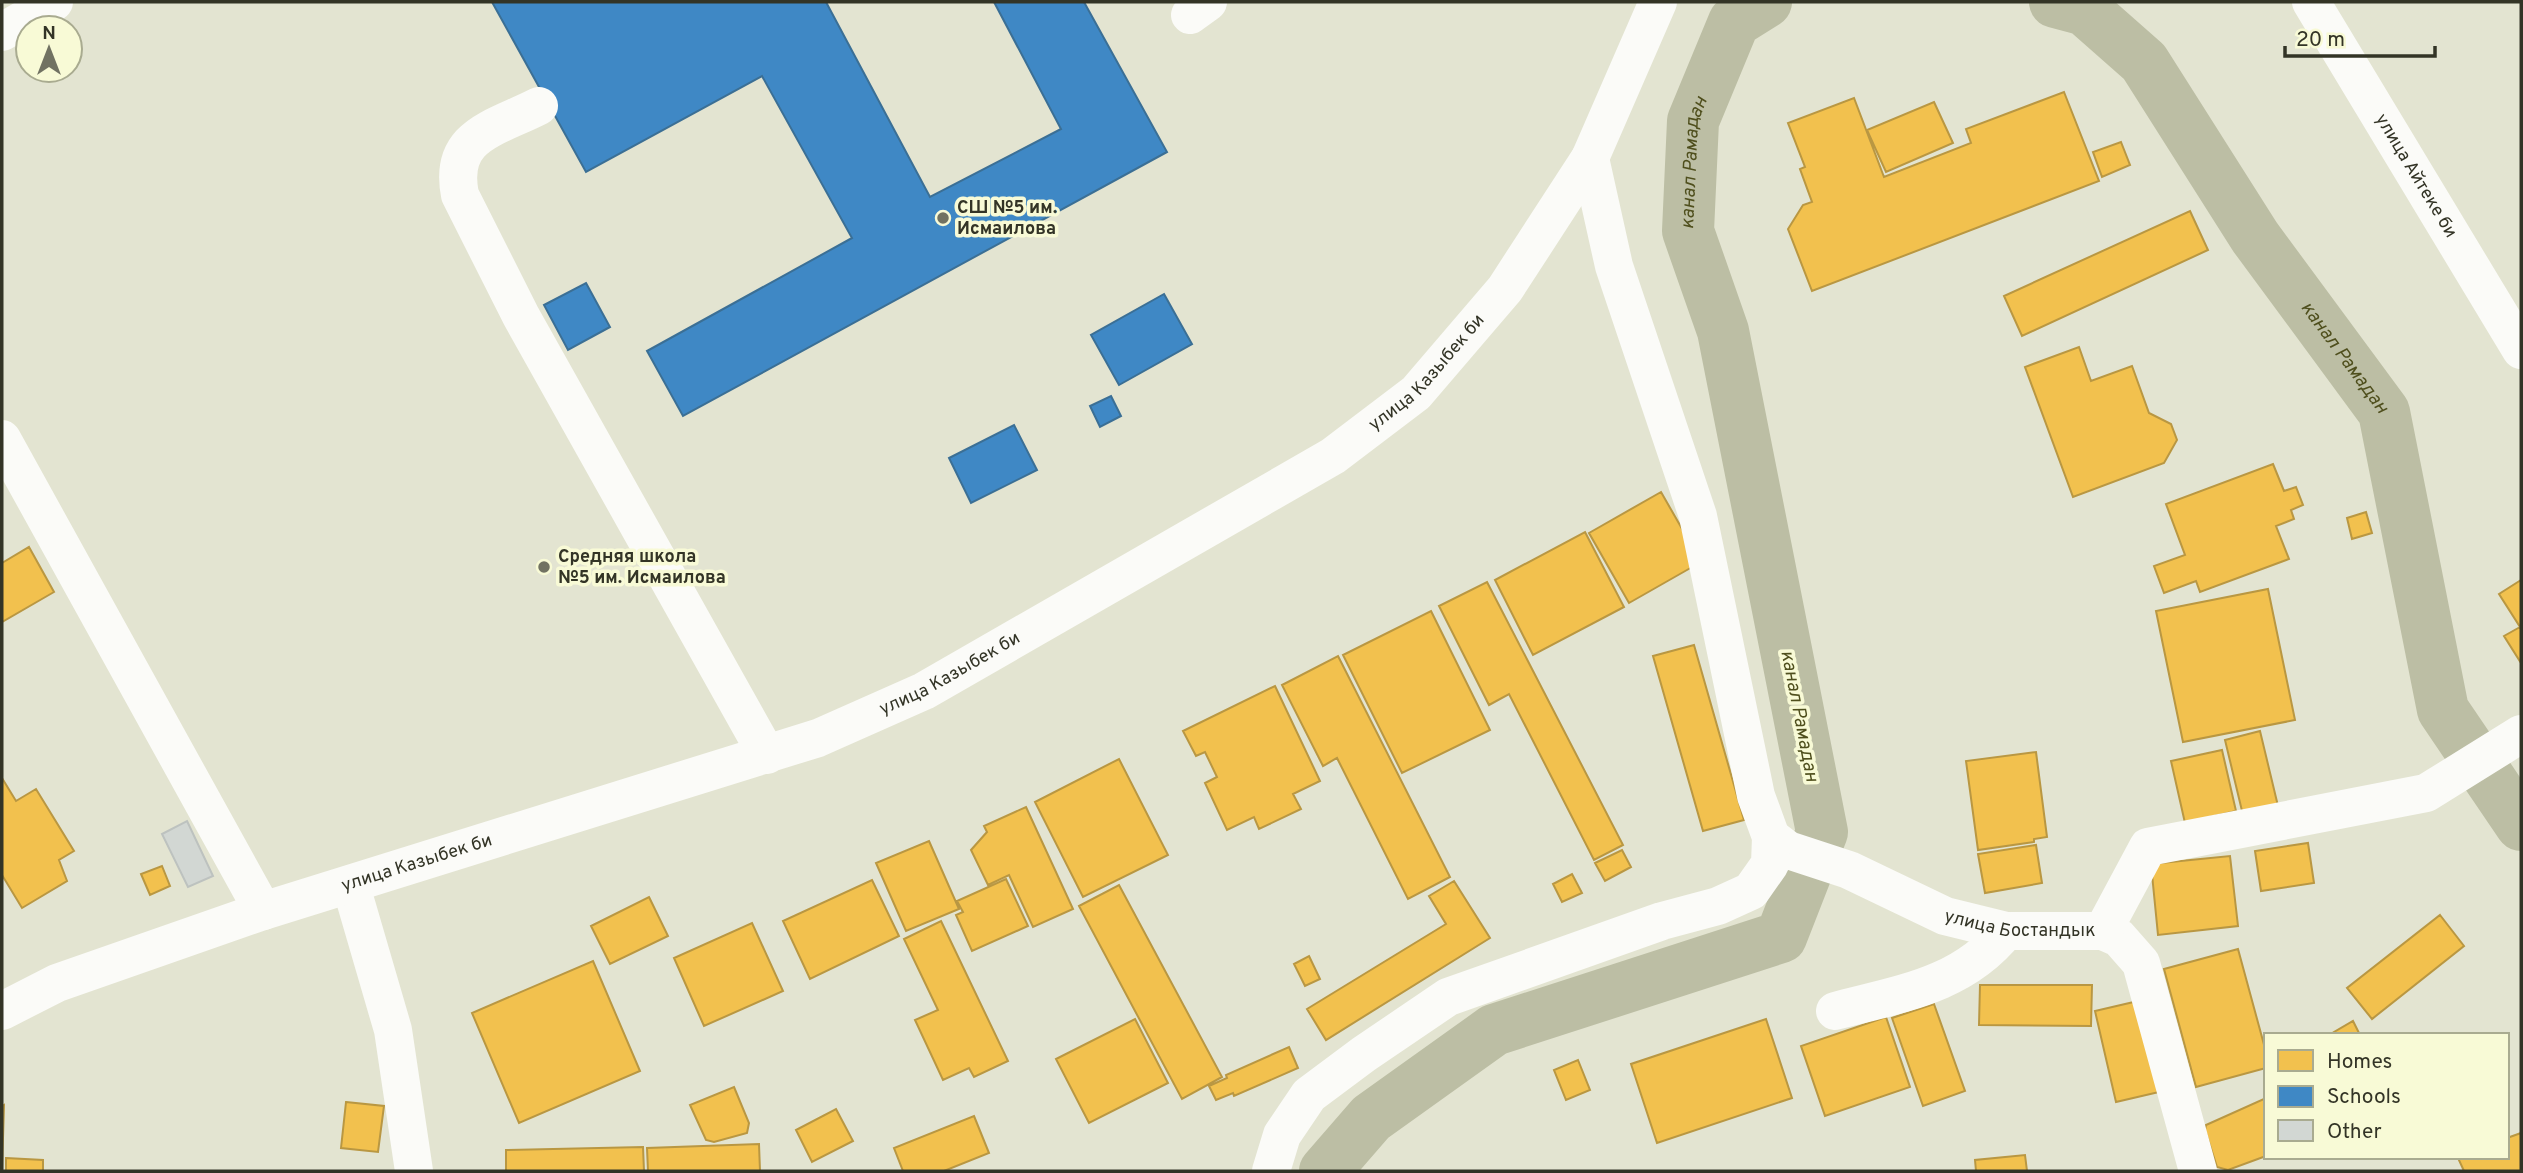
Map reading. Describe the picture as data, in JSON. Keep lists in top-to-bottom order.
{
  "streets": {
    "street": ["улица Айтеке би", "улица Казыбек би", "улица Бостандык"]
  },
  "water": ["канал Рамадан"],
  "places": ["СШ №5 им. Исмаилова", "Средняя школа №5 им. Исмаилова"],
  "legend": ["Homes", "Schools", "Other"],
  "scale_bar": "20 m",
  "north": "top"
}
